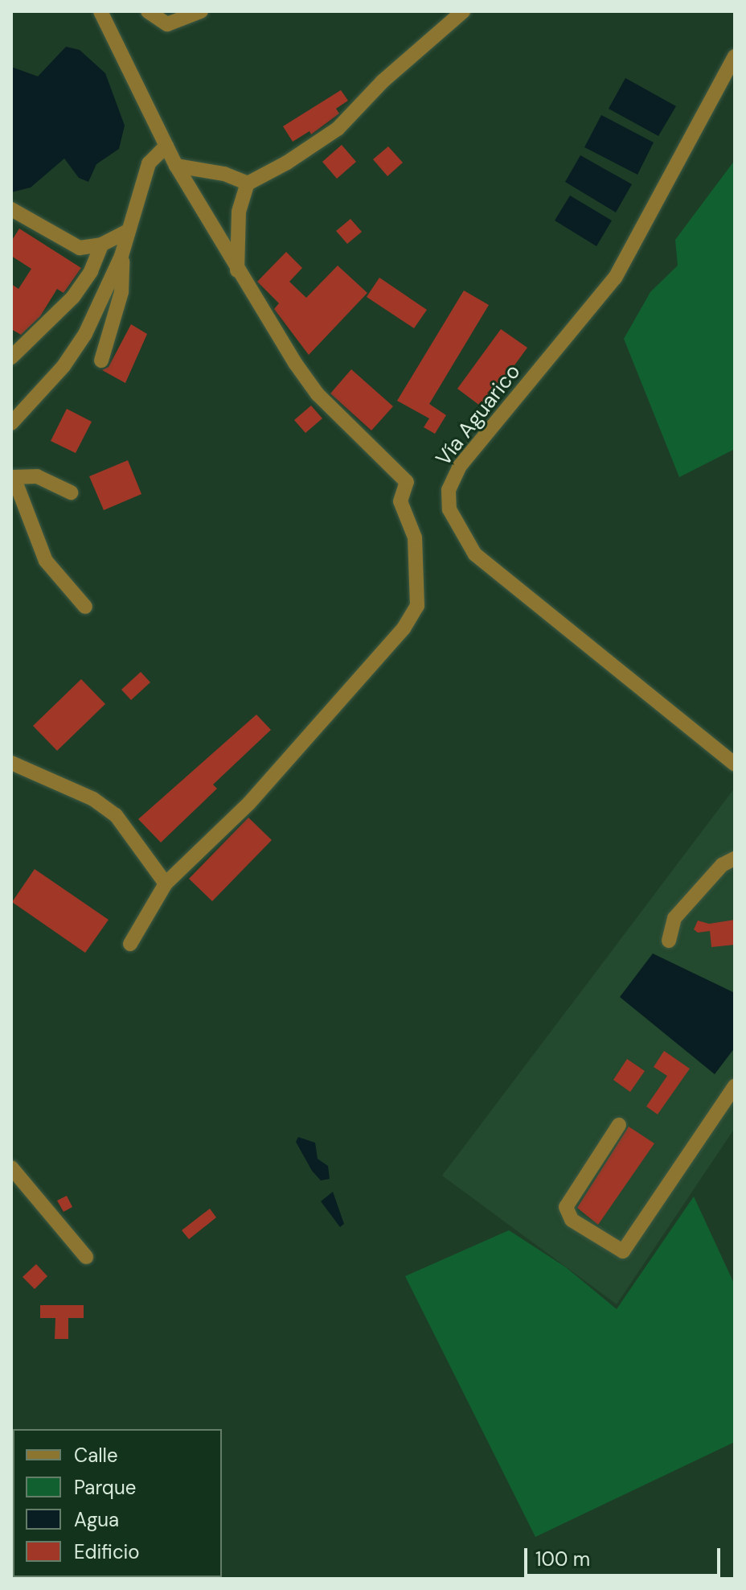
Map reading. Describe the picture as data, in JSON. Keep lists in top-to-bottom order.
{
  "streets": {
    "street": ["Vía Aguarico"]
  },
  "legend": [
    "Calle",
    "Parque",
    "Agua",
    "Edificio"
  ],
  "scale_bar": "100 m"
}
